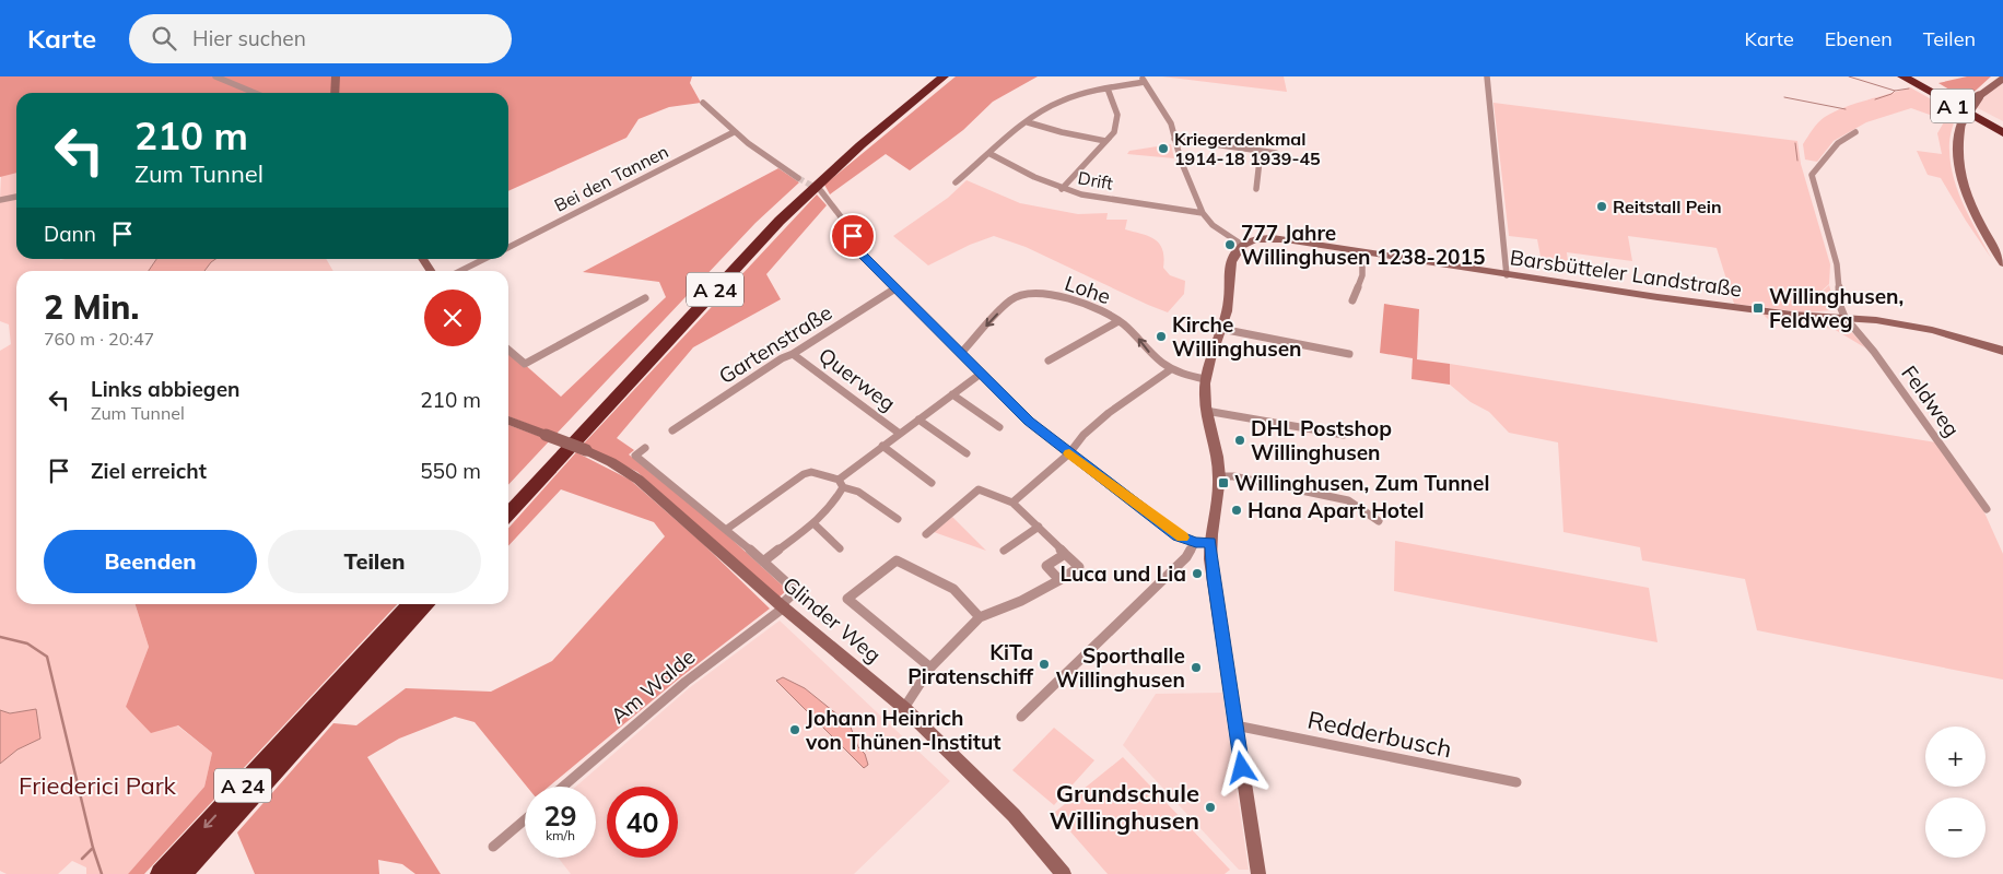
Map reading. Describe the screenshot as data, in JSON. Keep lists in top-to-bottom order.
{
  "streets": {
    "highway": ["A 1", "A 24"],
    "street": [
      "Bei den Tannen",
      "Drift",
      "Barsbütteler Landstraße",
      "Lohe",
      "Gartenstraße",
      "Querweg",
      "Feldweg",
      "Glinder Weg",
      "Am Walde",
      "Redderbusch"
    ]
  },
  "crossings": [
    ["Barsbütteler Landstraße", "Feldweg"],
    ["Gartenstraße", "Querweg"],
    ["Glinder Weg", "Am Walde"]
  ],
  "one_way": ["Lohe"],
  "parks": ["Friederici Park"],
  "places": {
    "other": [
      "Kriegerdenkmal 1914-18 1939-45",
      "Reitstall Pein",
      "777 Jahre Willinghusen 1238-2015",
      "Kirche Willinghusen",
      "DHL Postshop Willinghusen",
      "Hana Apart Hotel",
      "Luca und Lia",
      "KiTa Piratenschiff",
      "Sporthalle Willinghusen",
      "Johann Heinrich von Thünen-Institut",
      "Grundschule Willinghusen"
    ],
    "transit": ["Willinghusen, Feldweg", "Willinghusen, Zum Tunnel"]
  },
  "page": {
    "header": "Karte",
    "search": "Hier suchen",
    "nav": ["Karte", "Ebenen", "Teilen"],
    "turn": ["210 m", "Zum Tunnel"],
    "then": "Dann",
    "heading": ["2 Min.", "760 m · 20:47"],
    "list": [
      {
        "name": "Links abbiegen",
        "note": "Zum Tunnel",
        "value": "210 m"
      },
      {
        "name": "Ziel erreicht",
        "value": "550 m"
      }
    ],
    "buttons": ["Beenden", "Teilen"],
    "map_buttons": ["+", "−"],
    "speed": "29 km/h",
    "limit": "40"
  }
}
